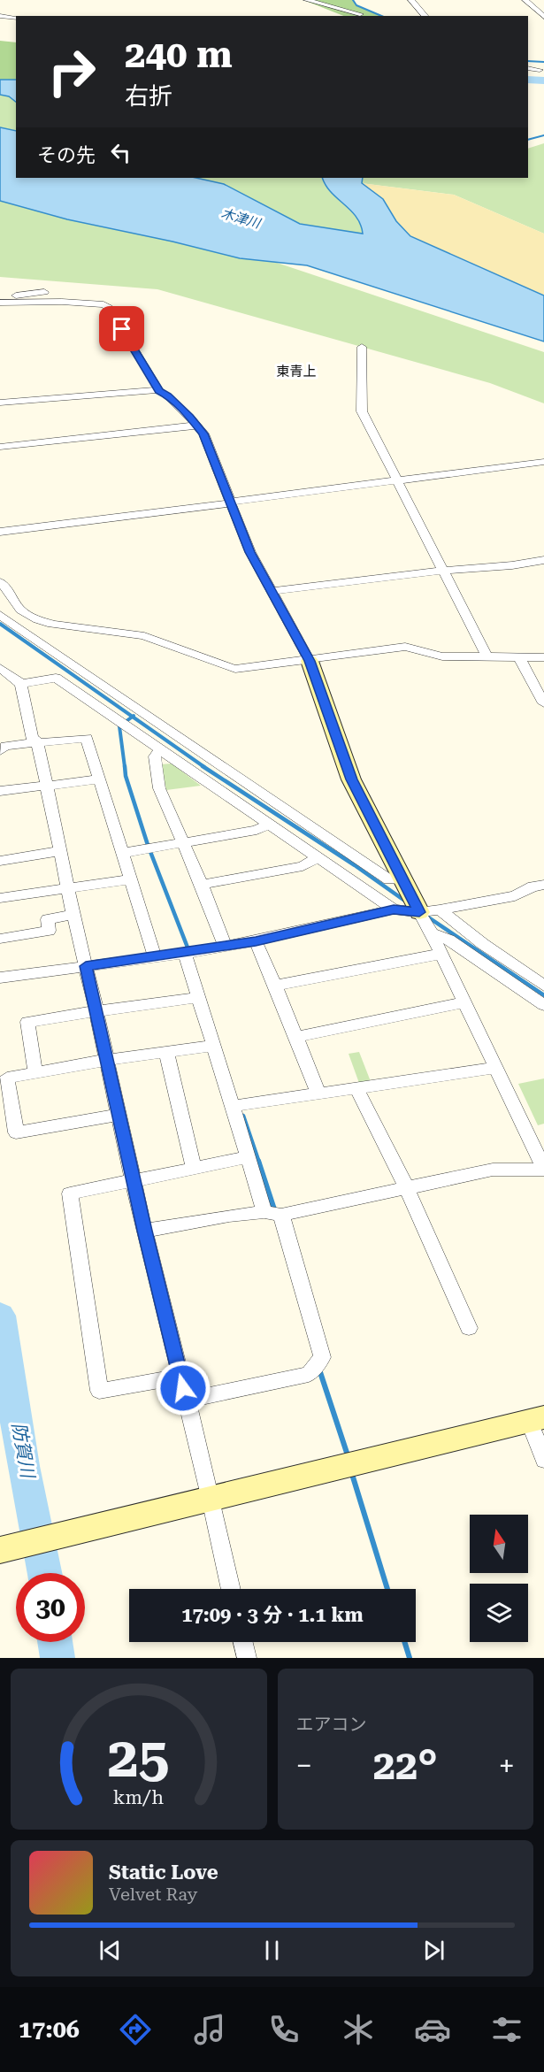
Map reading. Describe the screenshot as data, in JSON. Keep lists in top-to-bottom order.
{
  "districts": ["東青上"],
  "water": ["木津川", "防賀川"],
  "north": "top",
  "page": {
    "turn": ["240 m", "右折"],
    "then": "その先",
    "limit": "30",
    "trip": "17:09 · 3 分 · 1.1 km",
    "tile": "エアコン",
    "heat": ["−", "22°", "+"],
    "song": ["Static Love", "Velvet Ray"],
    "tabs": "17:06",
    "gauge": ["25", "km/h"]
  }
}
